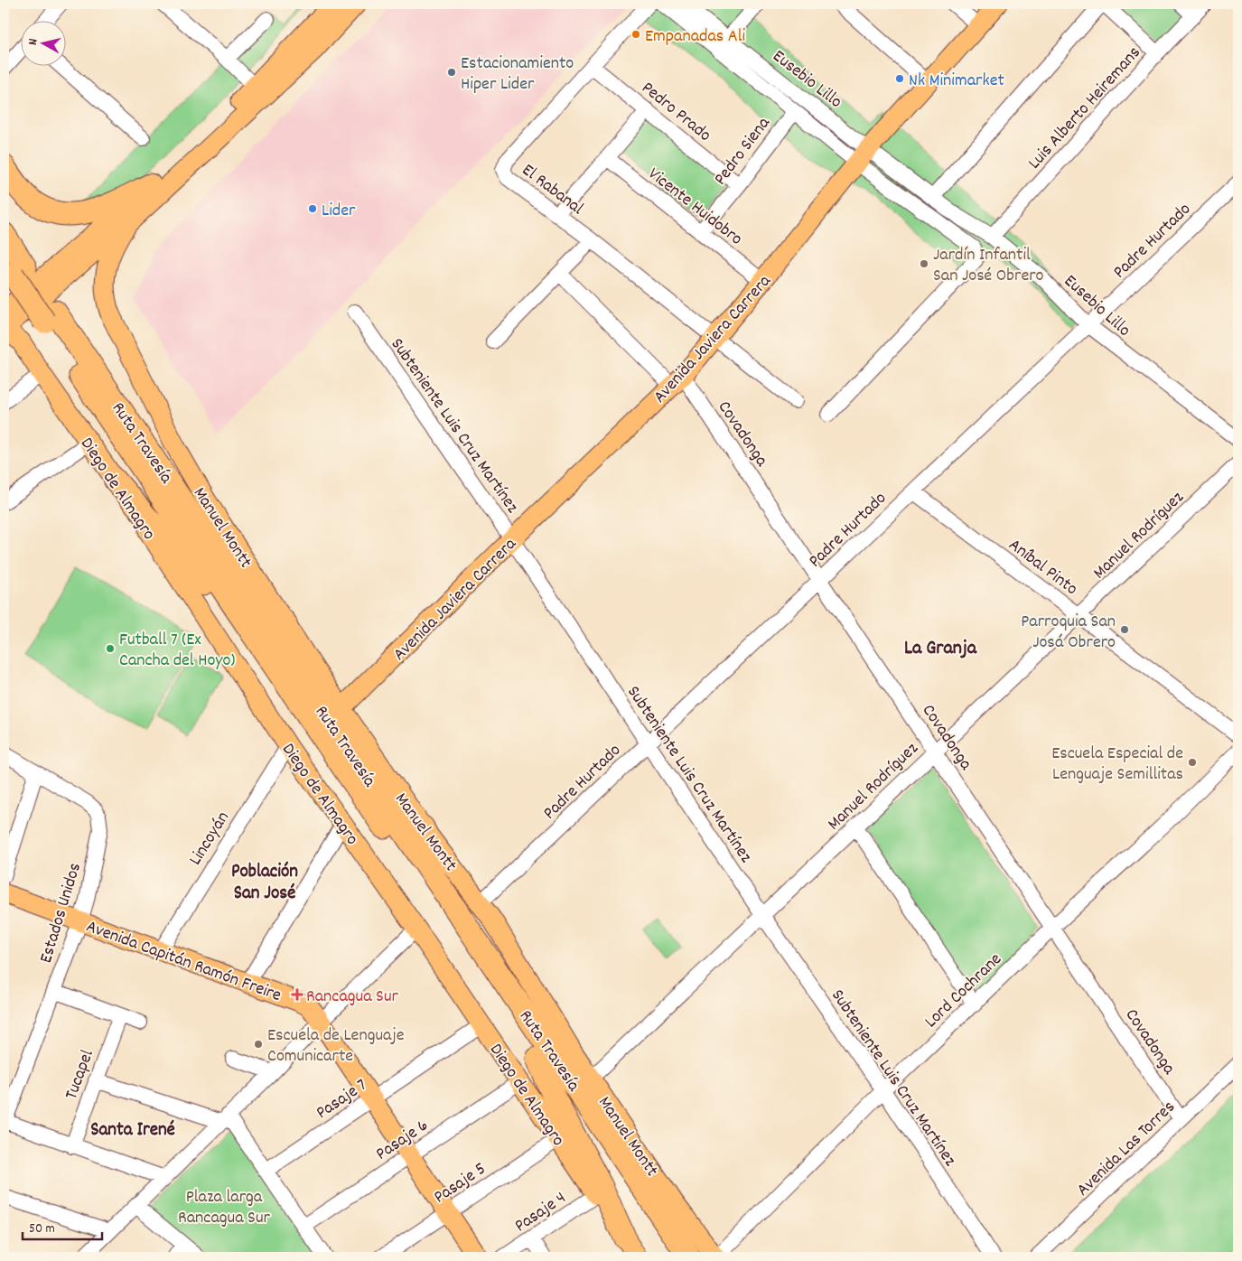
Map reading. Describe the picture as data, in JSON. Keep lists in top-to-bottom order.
{
  "streets": {
    "highway": ["Ruta Travesía"],
    "main road": [
      "Avenida Javiera Carrera",
      "Diego de Almagro",
      "Manuel Montt",
      "Avenida Capitán Ramón Freire"
    ],
    "street": [
      "Eusebio Lillo",
      "Luis Alberto Heiremans",
      "Pedro Prado",
      "Pedro Siena",
      "El Rabanal",
      "Vicente Huidobro",
      "Padre Hurtado",
      "Subteniente Luis Cruz Martínez",
      "Covadonga",
      "Manuel Rodríguez",
      "Aníbal Pinto",
      "Lincoyán",
      "Estados Unidos",
      "Lord Cochrane",
      "Tucapel",
      "Pasaje 7",
      "Pasaje 6",
      "Avenida Las Torres",
      "Pasaje 5",
      "Pasaje 4"
    ]
  },
  "crossings": [
    ["Eusebio Lillo", "Luis Alberto Heiremans"],
    ["Eusebio Lillo", "Pedro Siena"],
    ["Eusebio Lillo", "Padre Hurtado"],
    ["Eusebio Lillo", "Avenida Javiera Carrera"],
    ["Pedro Prado", "Pedro Siena"],
    ["Pedro Prado", "El Rabanal"],
    ["Pedro Siena", "Vicente Huidobro"],
    ["El Rabanal", "Avenida Javiera Carrera"],
    ["Vicente Huidobro", "Avenida Javiera Carrera"],
    ["Padre Hurtado", "Subteniente Luis Cruz Martínez"],
    ["Padre Hurtado", "Covadonga"],
    ["Padre Hurtado", "Manuel Montt"],
    ["Padre Hurtado", "Aníbal Pinto"],
    ["Avenida Javiera Carrera", "Subteniente Luis Cruz Martínez"],
    ["Avenida Javiera Carrera", "Covadonga"],
    ["Avenida Javiera Carrera", "Manuel Montt"],
    ["Subteniente Luis Cruz Martínez", "Manuel Rodríguez"],
    ["Subteniente Luis Cruz Martínez", "Lord Cochrane"],
    ["Covadonga", "Manuel Rodríguez"],
    ["Covadonga", "Lord Cochrane"],
    ["Covadonga", "Avenida Las Torres"],
    ["Diego de Almagro", "Lincoyán"],
    ["Diego de Almagro", "Pasaje 7"],
    ["Diego de Almagro", "Pasaje 6"],
    ["Diego de Almagro", "Pasaje 5"],
    ["Diego de Almagro", "Pasaje 4"],
    ["Manuel Montt", "Manuel Rodríguez"],
    ["Manuel Montt", "Lord Cochrane"],
    ["Manuel Rodríguez", "Aníbal Pinto"],
    ["Lincoyán", "Avenida Capitán Ramón Freire"],
    ["Estados Unidos", "Avenida Capitán Ramón Freire"],
    ["Avenida Capitán Ramón Freire", "Pasaje 7"],
    ["Avenida Capitán Ramón Freire", "Pasaje 6"],
    ["Avenida Capitán Ramón Freire", "Pasaje 5"]
  ],
  "districts": ["La Granja", "Población San José", "Santa Irené"],
  "parks": ["Plaza larga Rancagua Sur"],
  "places": {
    "other": [
      "Empanadas Ali",
      "Estacionamiento Hiper Lider",
      "Nk Minimarket",
      "Lider",
      "Jardín Infantil San José Obrero",
      "Parroquia San Josá Obrero",
      "Futball 7 (Ex Cancha del Hoyo)",
      "Escuela Especial de Lenguaje Semillitas",
      "Escuela de Lenguaje Comunicarte"
    ],
    "health": ["Rancagua Sur"]
  },
  "scale_bar": "50 m",
  "north": "left"
}
